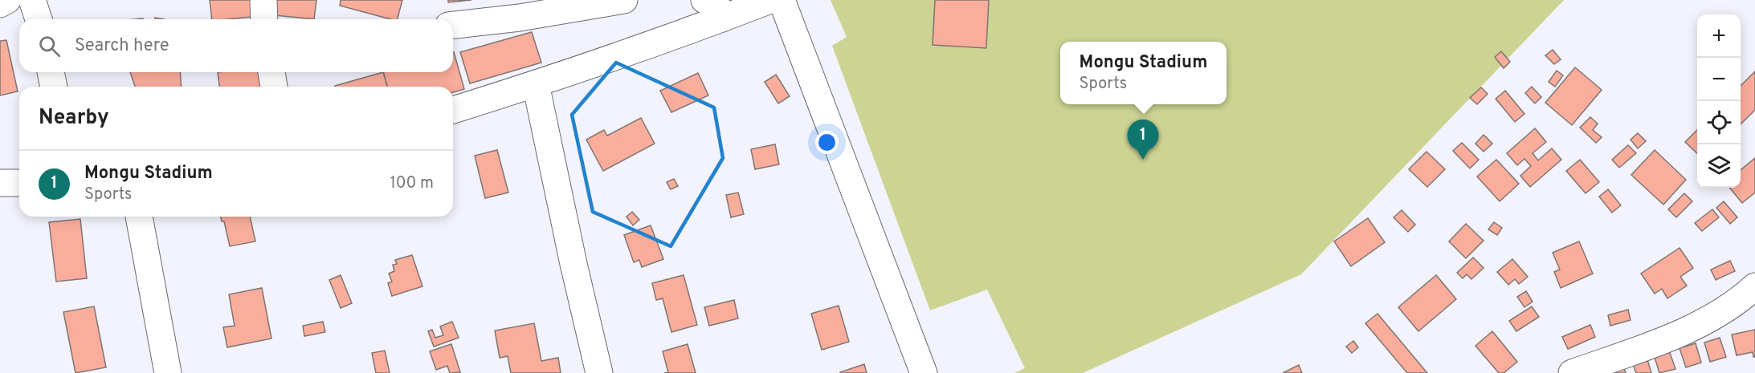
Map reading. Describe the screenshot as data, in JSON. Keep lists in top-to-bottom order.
{
  "page": {
    "map_buttons": ["+", "−"],
    "search": "Search here",
    "popup": ["Mongu Stadium", "Sports"],
    "heading": "Nearby",
    "pins": "1",
    "list": [
      {
        "mark": "1",
        "name": "Mongu Stadium",
        "note": "Sports",
        "value": "100 m"
      }
    ]
  }
}
